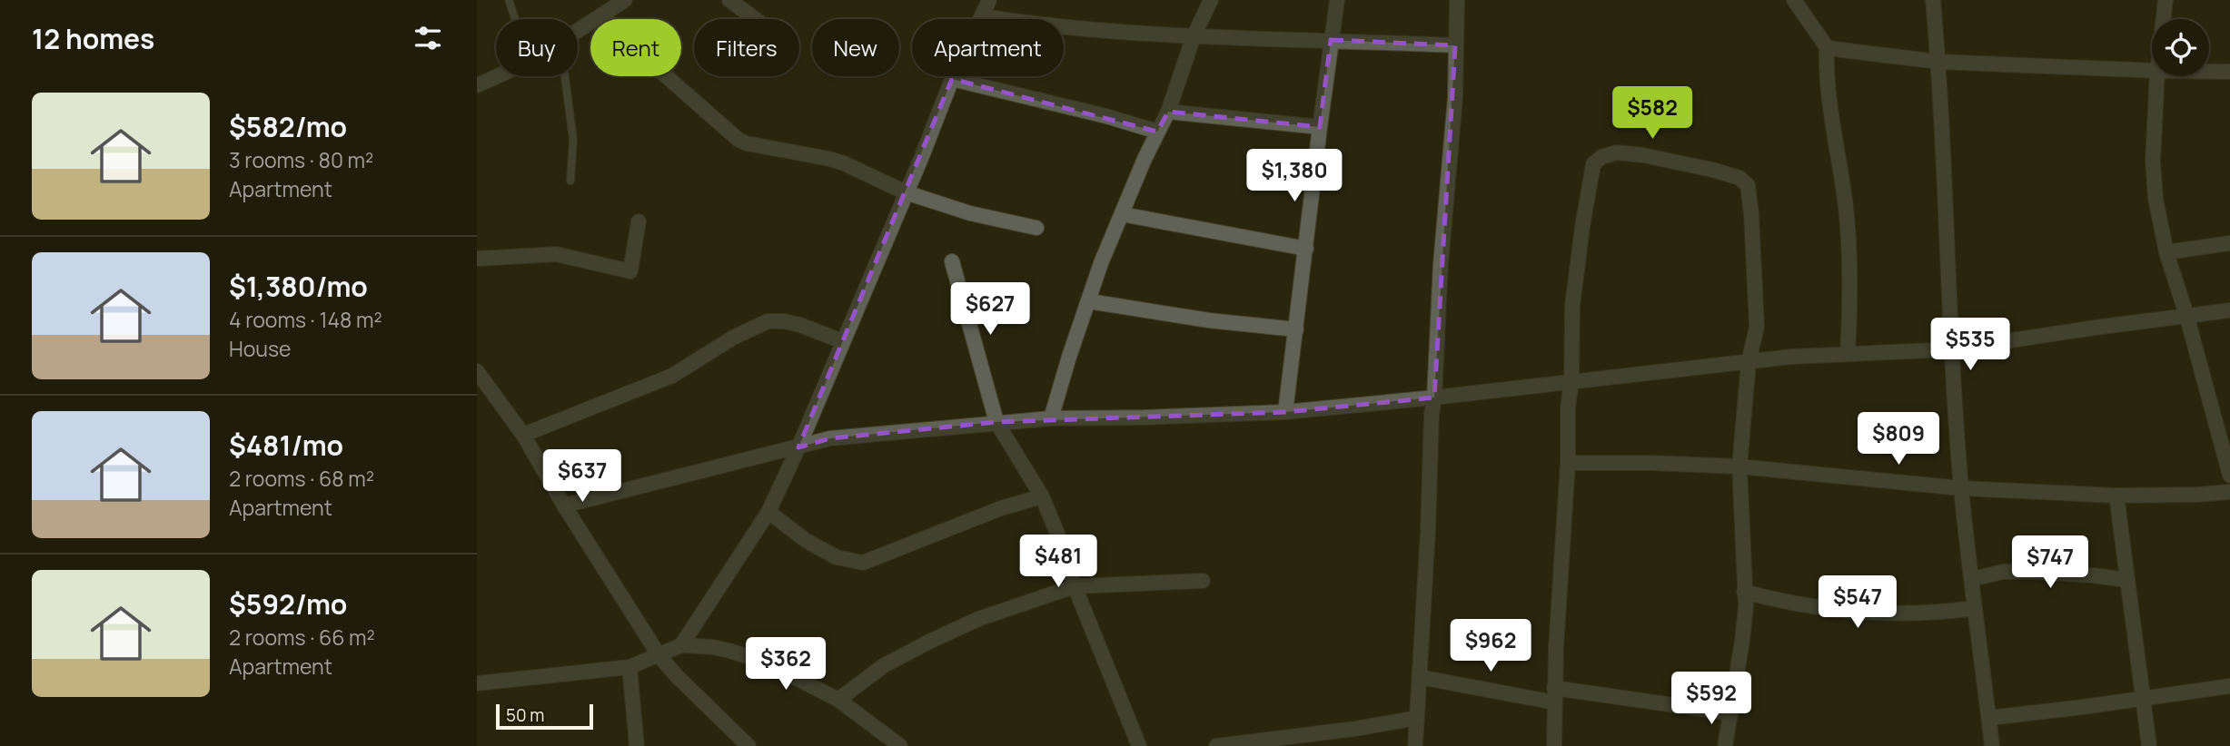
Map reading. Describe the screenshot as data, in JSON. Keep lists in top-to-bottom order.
{
  "scale_bar": "50 m",
  "page": {
    "heading": "12 homes",
    "chip": [
      "Buy",
      "Rent",
      "Filters",
      "New",
      "Apartment"
    ],
    "list": [
      {
        "name": "$582/mo",
        "note": "3 rooms · 80 m² · Apartment"
      },
      {
        "name": "$1,380/mo",
        "note": "4 rooms · 148 m² · House"
      },
      {
        "name": "$481/mo",
        "note": "2 rooms · 68 m² · Apartment"
      },
      {
        "name": "$592/mo",
        "note": "2 rooms · 66 m² · Apartment"
      }
    ],
    "price": [
      "$582",
      "$1,380",
      "$627",
      "$535",
      "$809",
      "$637",
      "$481",
      "$747",
      "$547",
      "$962",
      "$362",
      "$592"
    ],
    "scale": "50 m"
  }
}
